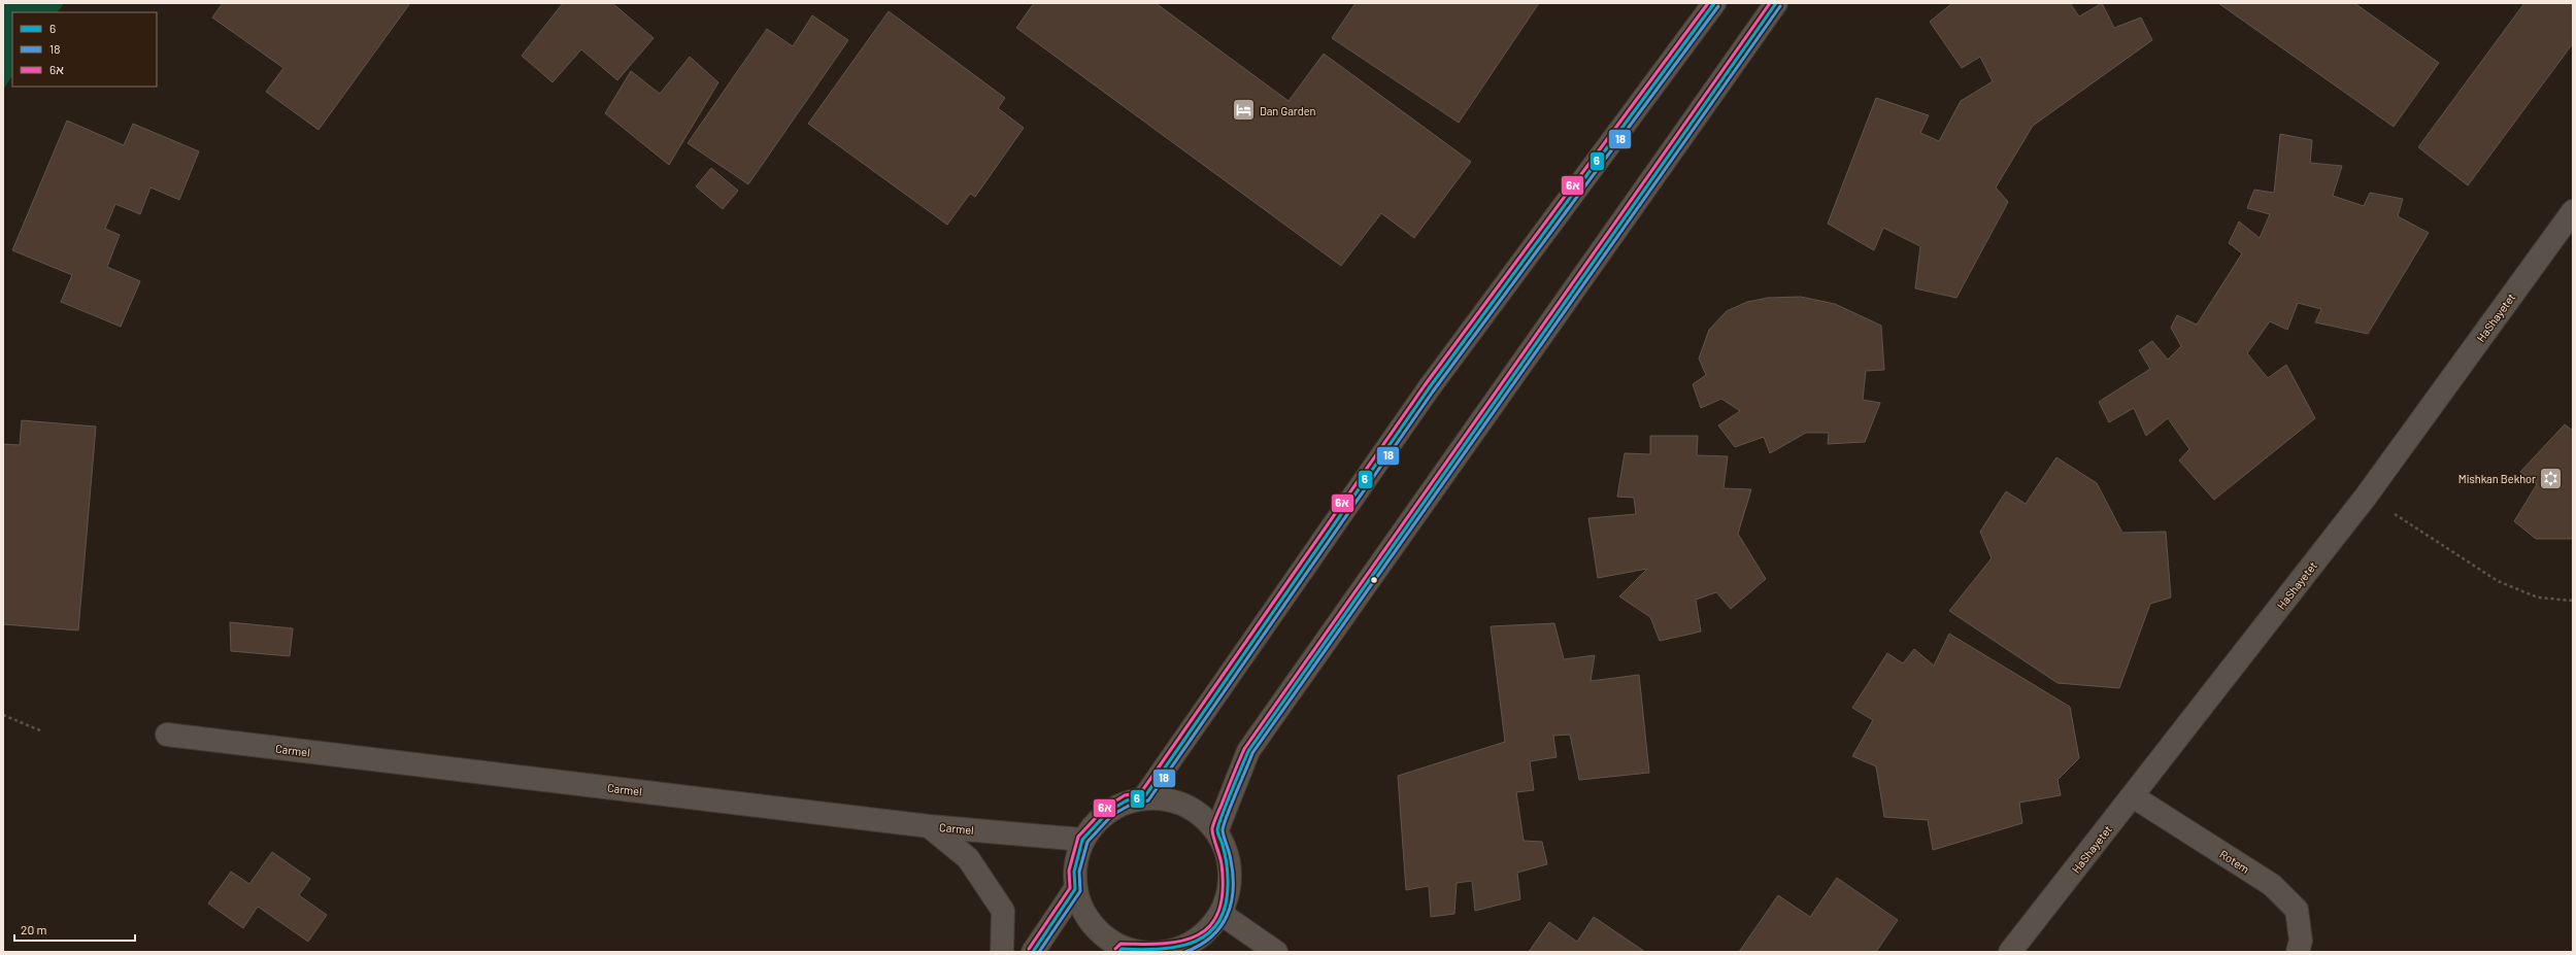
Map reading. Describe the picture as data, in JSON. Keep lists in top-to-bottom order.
{
  "streets": {
    "street": ["HaShayetet", "Carmel", "Rotem"]
  },
  "crossings": [
    ["HaShayetet", "Rotem"]
  ],
  "places": {
    "hotel": ["Dan Garden"],
    "synagogue": ["Mishkan Bekhor"]
  },
  "lines": ["transit line 6", "transit line 6א", "transit line 18"],
  "legend": ["6", "18", "6א"],
  "scale_bar": "20 m"
}
